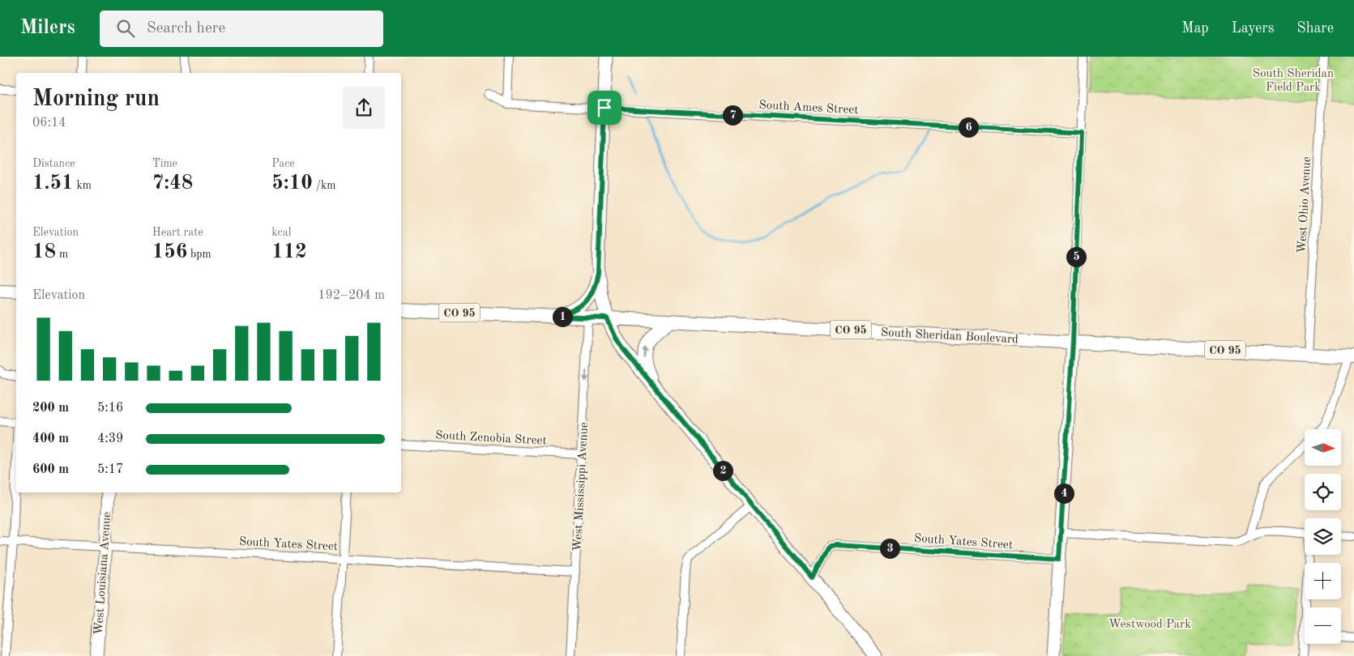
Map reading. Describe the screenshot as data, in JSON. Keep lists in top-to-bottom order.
{
  "streets": {
    "main road": ["CO 95", "South Sheridan Boulevard", "West Louisiana Avenue"],
    "street": [
      "South Ames Street",
      "West Ohio Avenue",
      "South Zenobia Street",
      "West Mississippi Avenue",
      "South Yates Street"
    ]
  },
  "crossings": [
    ["West Ohio Avenue", "South Sheridan Boulevard"],
    ["South Sheridan Boulevard", "West Mississippi Avenue"],
    ["South Zenobia Street", "West Mississippi Avenue"],
    ["West Mississippi Avenue", "South Yates Street"],
    ["South Yates Street", "West Louisiana Avenue"]
  ],
  "one_way": ["West Mississippi Avenue"],
  "parks": ["South Sheridan Field Park", "Westwood Park"],
  "north": "right",
  "page": {
    "header": "Milers",
    "search": "Search here",
    "nav": ["Map", "Layers", "Share"],
    "heading": ["Morning run", "06:14"],
    "pins": [
      "7",
      "6",
      "5",
      "1",
      "2",
      "4",
      "3"
    ],
    "stats": [
      ["Distance", "1.51 km"],
      ["Time", "7:48"],
      ["Pace", "5:10 /km"],
      ["Elevation", "18 m"],
      ["Heart rate", "156 bpm"],
      ["kcal", "112"]
    ],
    "chart": ["Elevation", "192–204 m"],
    "list": [
      {
        "name": "200 m",
        "note": "5:16"
      },
      {
        "name": "400 m",
        "note": "4:39"
      },
      {
        "name": "600 m",
        "note": "5:17"
      }
    ],
    "map_buttons": ["+", "−"]
  }
}
